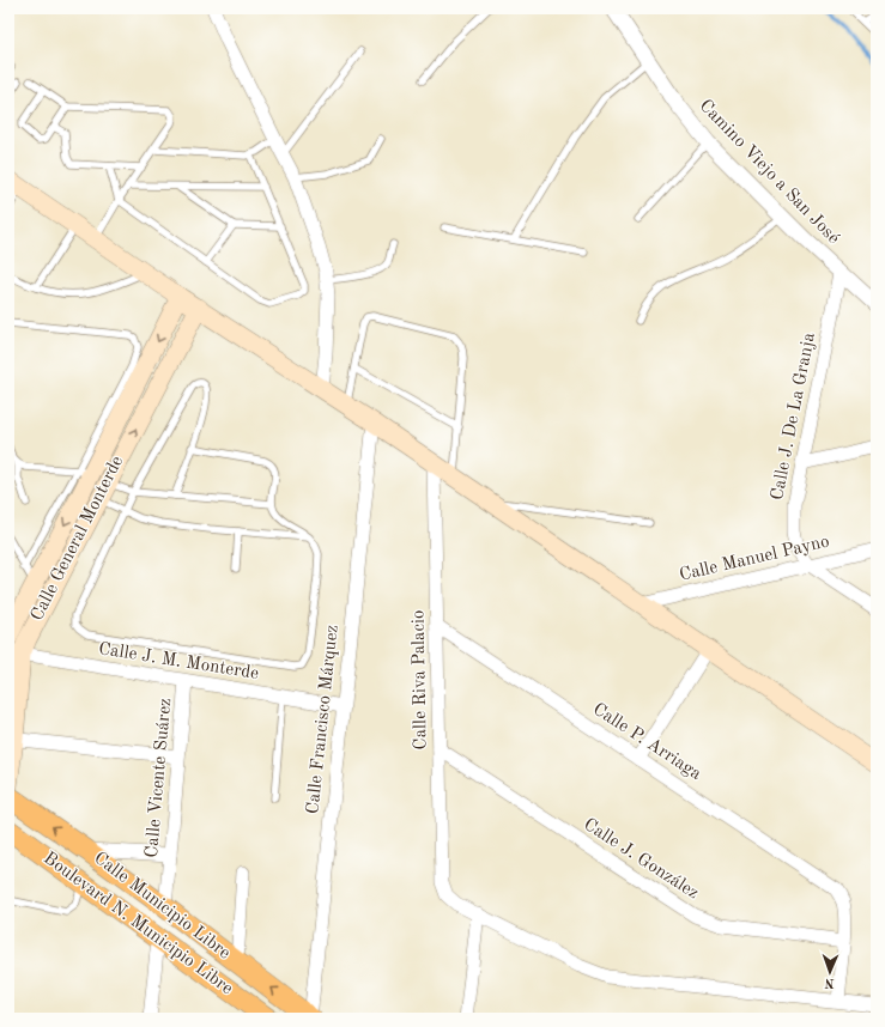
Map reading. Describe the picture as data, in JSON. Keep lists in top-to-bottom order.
{
  "streets": {
    "main road": ["Calle General Monterde", "Calle Municipio Libre", "Boulevard N. Municipio Libre"],
    "street": [
      "Camino Viejo a San José",
      "Calle J. De La Granja",
      "Calle Manuel Payno",
      "Calle J. M. Monterde",
      "Calle Riva Palacio",
      "Calle Francisco Márquez",
      "Calle P. Arriaga",
      "Calle Vicente Suárez",
      "Calle J. González"
    ]
  },
  "crossings": [
    ["Camino Viejo a San José", "Calle J. De La Granja"],
    ["Calle J. De La Granja", "Calle Manuel Payno"],
    ["Calle General Monterde", "Calle J. M. Monterde"],
    ["Calle J. M. Monterde", "Calle Francisco Márquez"],
    ["Calle J. M. Monterde", "Calle Vicente Suárez"],
    ["Calle Riva Palacio", "Calle P. Arriaga"],
    ["Calle Riva Palacio", "Calle J. González"],
    ["Calle Francisco Márquez", "Calle Municipio Libre"],
    ["Calle P. Arriaga", "Calle J. González"],
    ["Calle Vicente Suárez", "Calle Municipio Libre"]
  ],
  "one_way": ["Calle Municipio Libre"],
  "north": "bottom"
}
